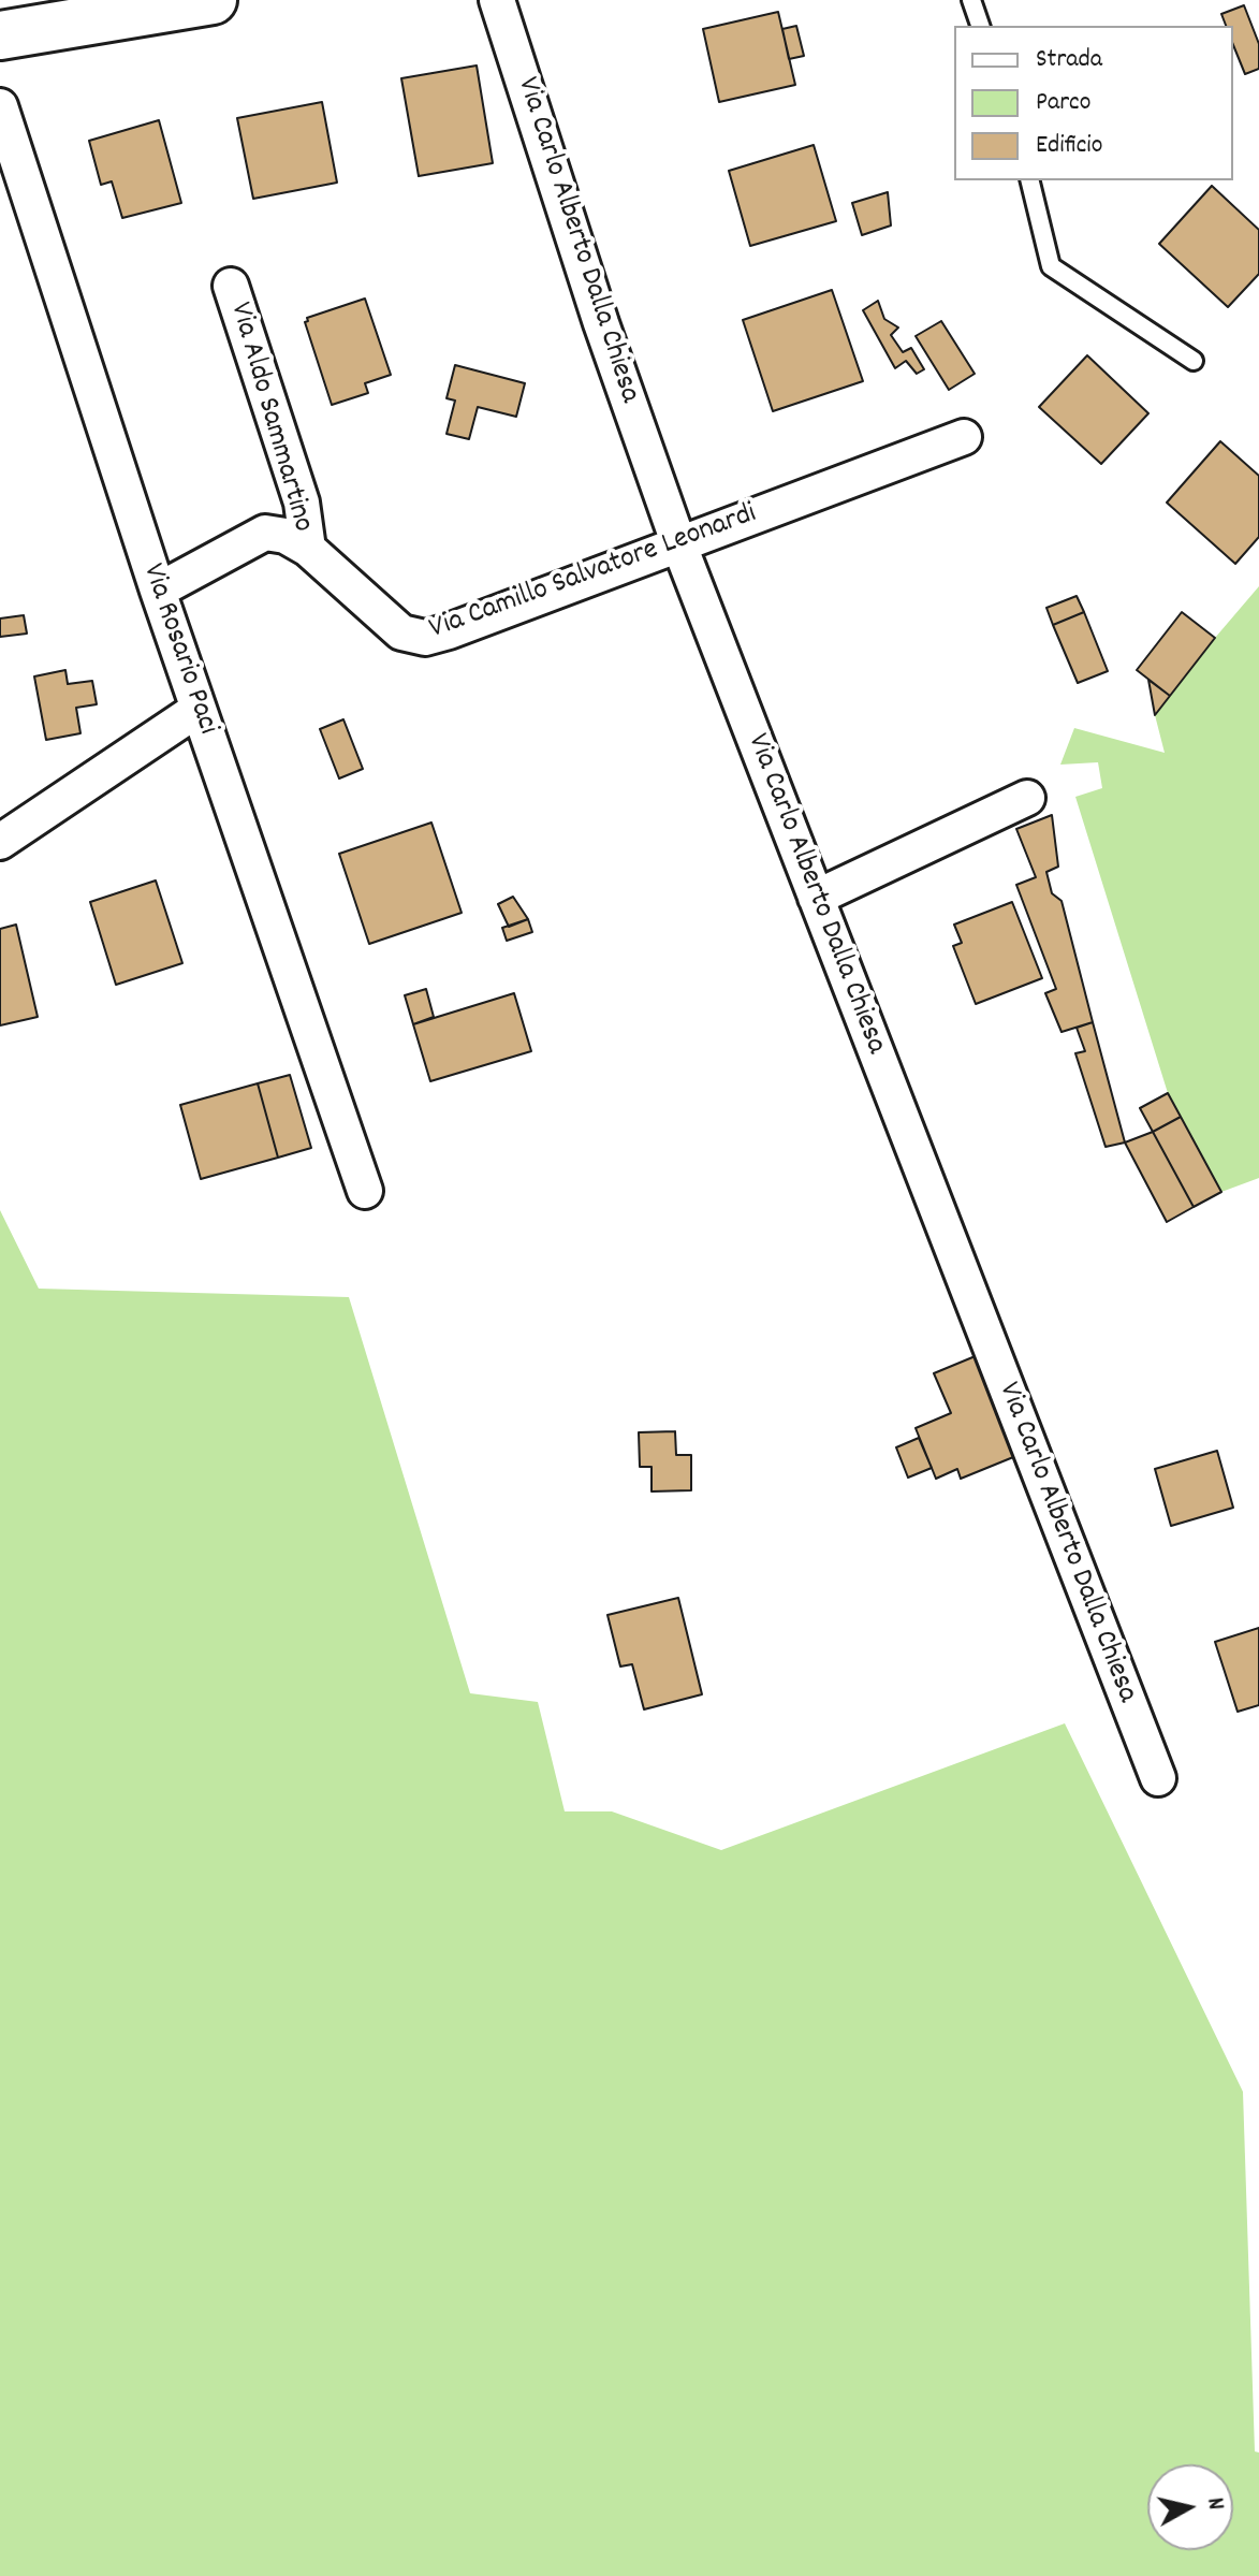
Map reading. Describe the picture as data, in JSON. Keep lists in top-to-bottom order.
{
  "streets": {
    "street": [
      "Via Carlo Alberto Dalla Chiesa",
      "Via Aldo Sammartino",
      "Via Camillo Salvatore Leonardi",
      "Via Rosario Paci"
    ]
  },
  "crossings": [
    ["Via Carlo Alberto Dalla Chiesa", "Via Camillo Salvatore Leonardi"],
    ["Via Aldo Sammartino", "Via Camillo Salvatore Leonardi"],
    ["Via Camillo Salvatore Leonardi", "Via Rosario Paci"]
  ],
  "legend": ["Strada", "Parco", "Edificio"],
  "north": "right"
}
